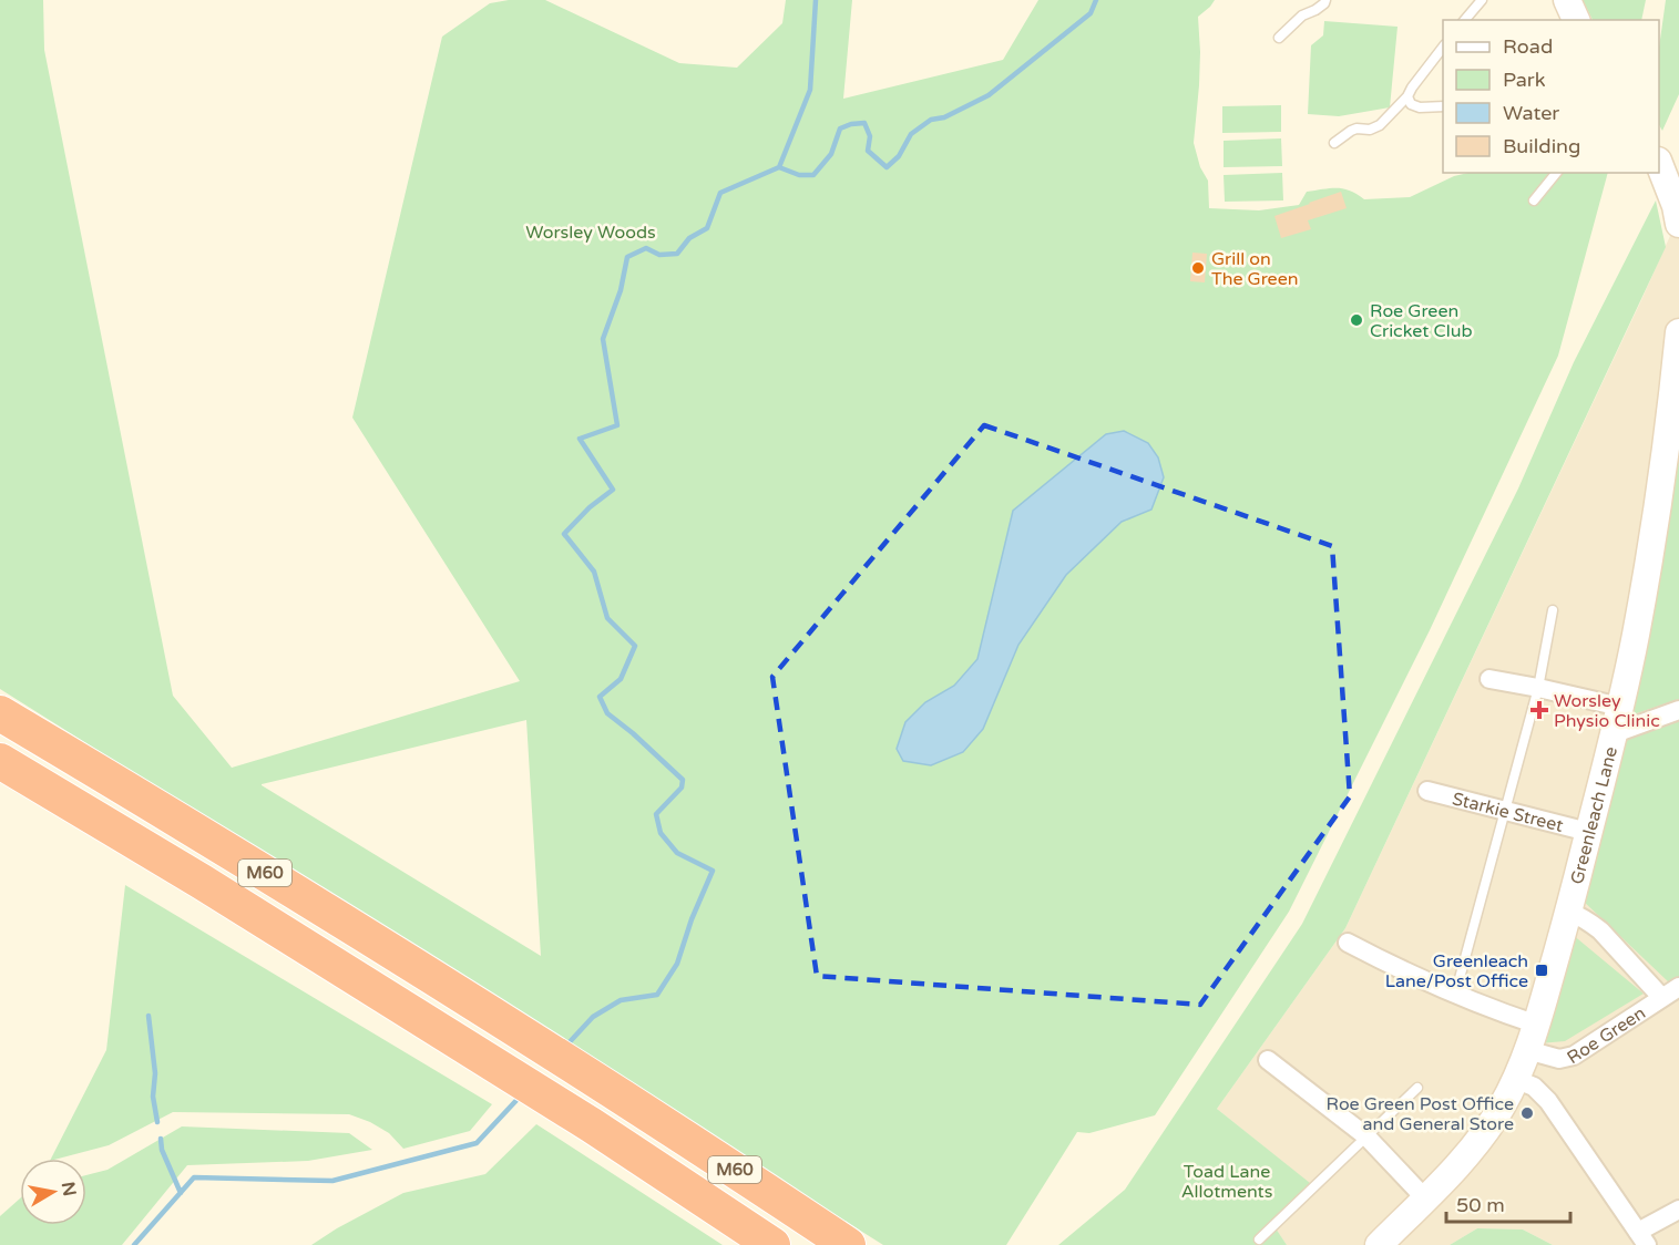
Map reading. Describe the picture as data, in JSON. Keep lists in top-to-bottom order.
{
  "streets": {
    "highway": ["M60"],
    "street": ["Starkie Street", "Greenleach Lane", "Roe Green"]
  },
  "crossings": [
    ["Starkie Street", "Greenleach Lane"],
    ["Greenleach Lane", "Roe Green"]
  ],
  "parks": ["Worsley Woods", "Toad Lane Allotments"],
  "places": {
    "other": ["Grill on The Green", "Roe Green Cricket Club", "Roe Green Post Office and General Store"],
    "health": ["Worsley Physio Clinic"],
    "transit": ["Greenleach Lane/Post Office"]
  },
  "legend": [
    "Road",
    "Park",
    "Water",
    "Building"
  ],
  "scale_bar": "50 m",
  "north": "right"
}
